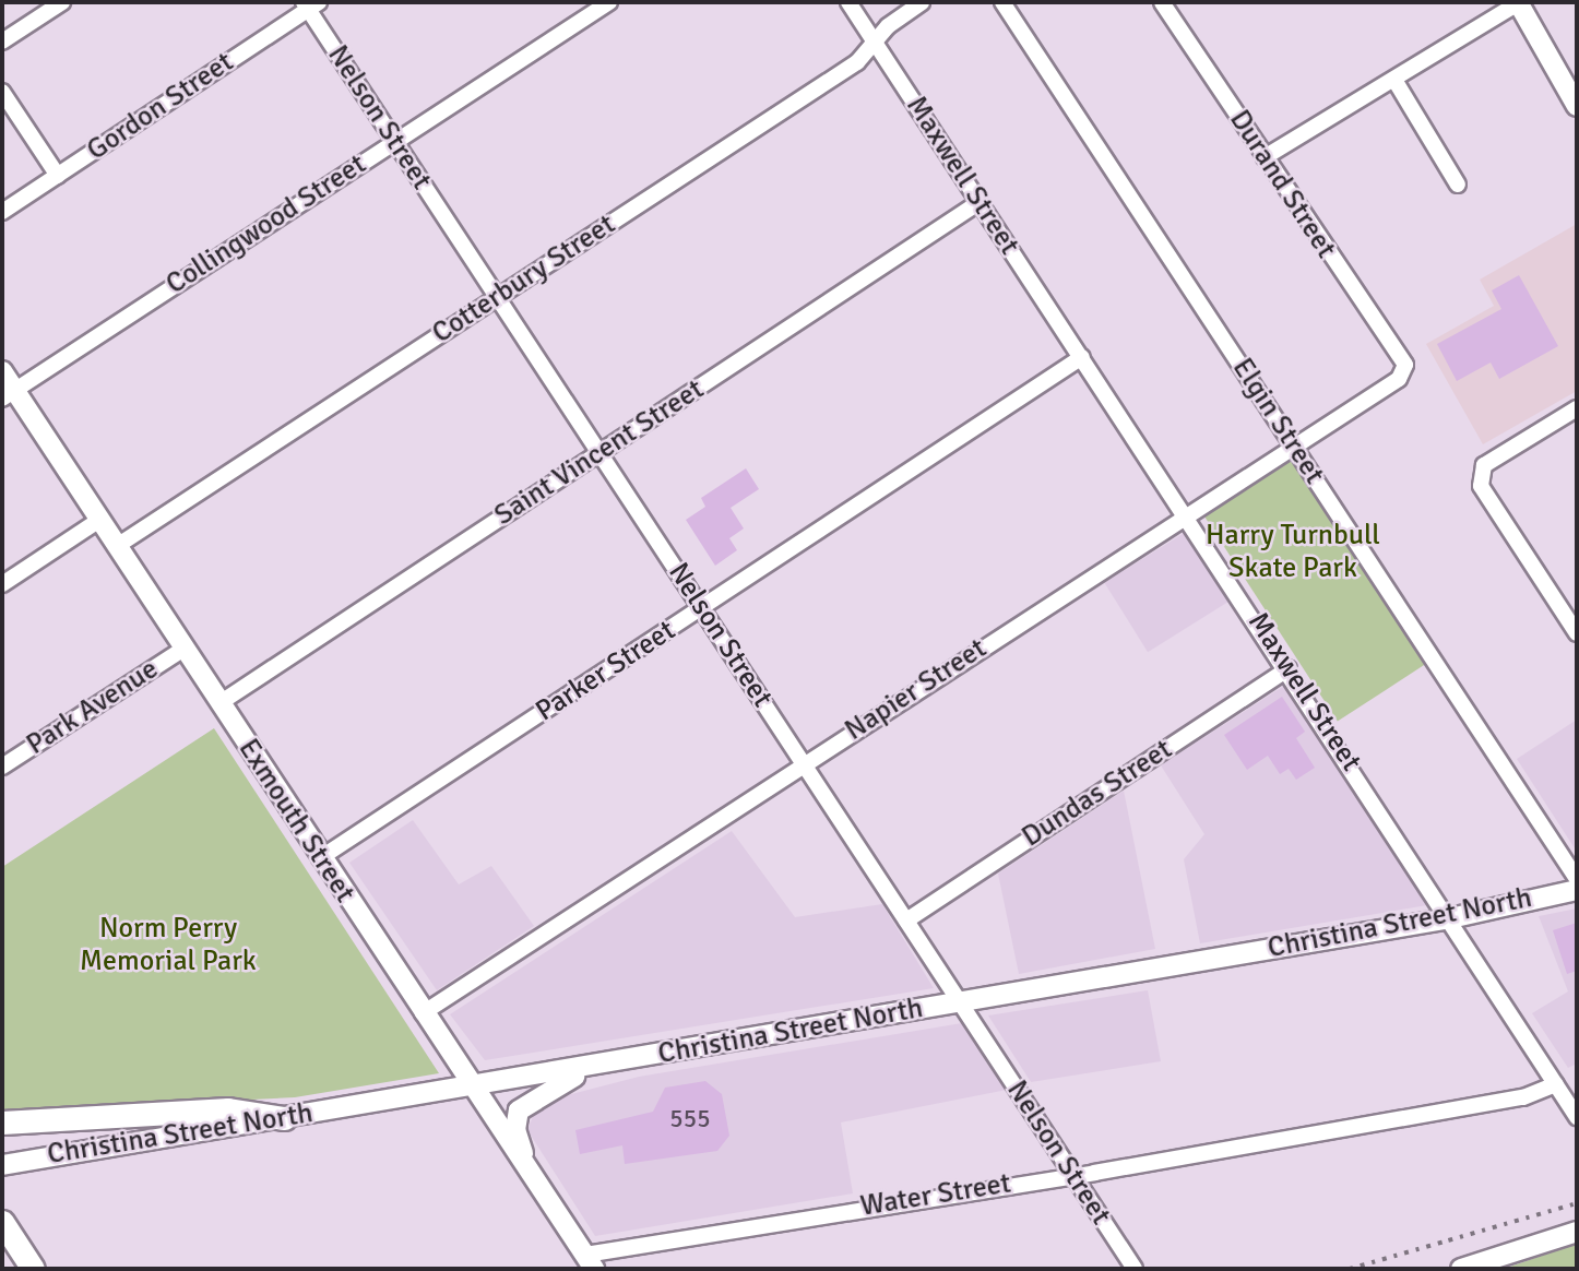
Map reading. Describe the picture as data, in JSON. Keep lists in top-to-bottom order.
{
  "streets": {
    "main road": ["Exmouth Street", "Christina Street North"],
    "street": [
      "Gordon Street",
      "Nelson Street",
      "Maxwell Street",
      "Durand Street",
      "Collingwood Street",
      "Cotterbury Street",
      "Elgin Street",
      "Saint Vincent Street",
      "Parker Street",
      "Napier Street",
      "Park Avenue",
      "Dundas Street",
      "Water Street"
    ]
  },
  "crossings": [
    ["Gordon Street", "Nelson Street"],
    ["Nelson Street", "Collingwood Street"],
    ["Nelson Street", "Cotterbury Street"],
    ["Nelson Street", "Saint Vincent Street"],
    ["Nelson Street", "Parker Street"],
    ["Nelson Street", "Napier Street"],
    ["Nelson Street", "Dundas Street"],
    ["Nelson Street", "Christina Street North"],
    ["Nelson Street", "Water Street"],
    ["Maxwell Street", "Cotterbury Street"],
    ["Maxwell Street", "Saint Vincent Street"],
    ["Maxwell Street", "Parker Street"],
    ["Maxwell Street", "Napier Street"],
    ["Maxwell Street", "Dundas Street"],
    ["Maxwell Street", "Christina Street North"],
    ["Maxwell Street", "Water Street"],
    ["Durand Street", "Napier Street"],
    ["Collingwood Street", "Exmouth Street"],
    ["Cotterbury Street", "Exmouth Street"],
    ["Elgin Street", "Napier Street"],
    ["Saint Vincent Street", "Exmouth Street"],
    ["Parker Street", "Exmouth Street"],
    ["Napier Street", "Exmouth Street"],
    ["Park Avenue", "Exmouth Street"],
    ["Exmouth Street", "Christina Street North"],
    ["Exmouth Street", "Water Street"]
  ],
  "parks": ["Harry Turnbull Skate Park", "Norm Perry Memorial Park"],
  "house_numbers": ["555"]
}
